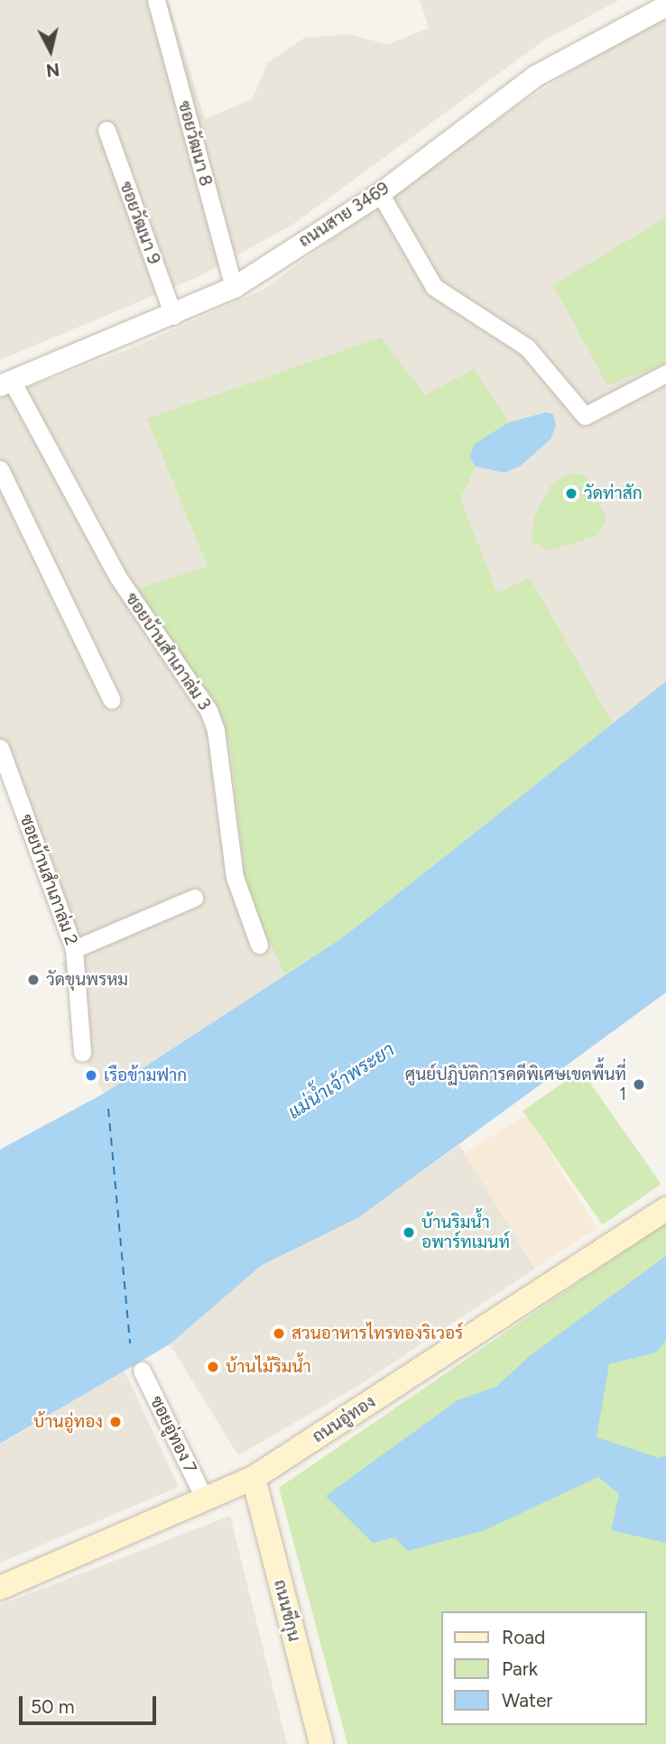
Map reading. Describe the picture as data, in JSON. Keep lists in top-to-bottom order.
{
  "streets": {
    "main road": ["ถนนอู่ทอง", "ถนนชีกุน"],
    "street": [
      "ซอยวัฒนา 8",
      "ถนนสาย 3469",
      "ซอยวัฒนา 9",
      "ซอยบ้านสำเภาล่ม 3",
      "ซอยบ้านสำเภาล่ม 2",
      "ซอยอู่ทอง 7"
    ]
  },
  "crossings": [
    ["ซอยวัฒนา 8", "ถนนสาย 3469"],
    ["ถนนสาย 3469", "ซอยวัฒนา 9"],
    ["ถนนสาย 3469", "ซอยบ้านสำเภาล่ม 3"],
    ["ถนนอู่ทอง", "ซอยอู่ทอง 7"],
    ["ถนนอู่ทอง", "ถนนชีกุน"]
  ],
  "water": ["แม่น้ำเจ้าพระยา"],
  "places": [
    "วัดท่าสัก",
    "วัดขุนพรหม",
    "เรือข้ามฟาก",
    "ศูนย์ปฏิบัติการคดีพิเศษเขตพื้นที่ 1",
    "บ้านริมน้ำ อพาร์ทเมนท์",
    "สวนอาหารไทรทองริเวอร์",
    "บ้านไม้ริมน้ำ",
    "บ้านอู่ทอง"
  ],
  "legend": ["Road", "Park", "Water"],
  "scale_bar": "50 m",
  "north": "bottom"
}
